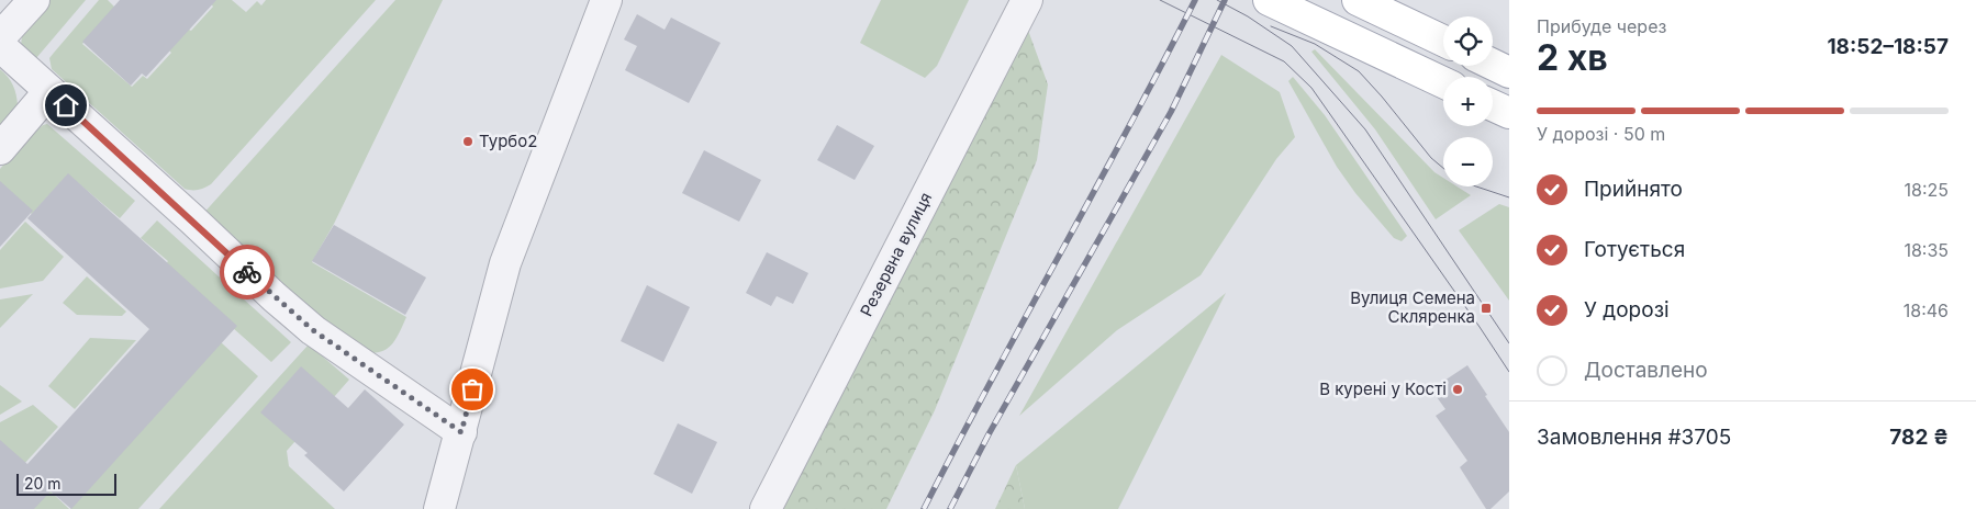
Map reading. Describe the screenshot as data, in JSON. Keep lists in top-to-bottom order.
{
  "streets": {
    "street": ["Резервна вулиця"]
  },
  "places": {
    "other": ["Турбо2", "В курені у Кості"],
    "transit": ["Вулиця Семена Скляренка"]
  },
  "scale_bar": "20 m",
  "page": {
    "heading": ["2 хв", "Прибуде через", "18:52–18:57"],
    "panel": ["Замовлення #3705", "782 ₴"],
    "map_buttons": ["+", "−"],
    "bar": "У дорозі · 50 m",
    "list": [
      ["Прийнято", "18:25"],
      ["Готується", "18:35"],
      ["У дорозі", "18:46"],
      "Доставлено"
    ],
    "scale": "20 m"
  }
}
